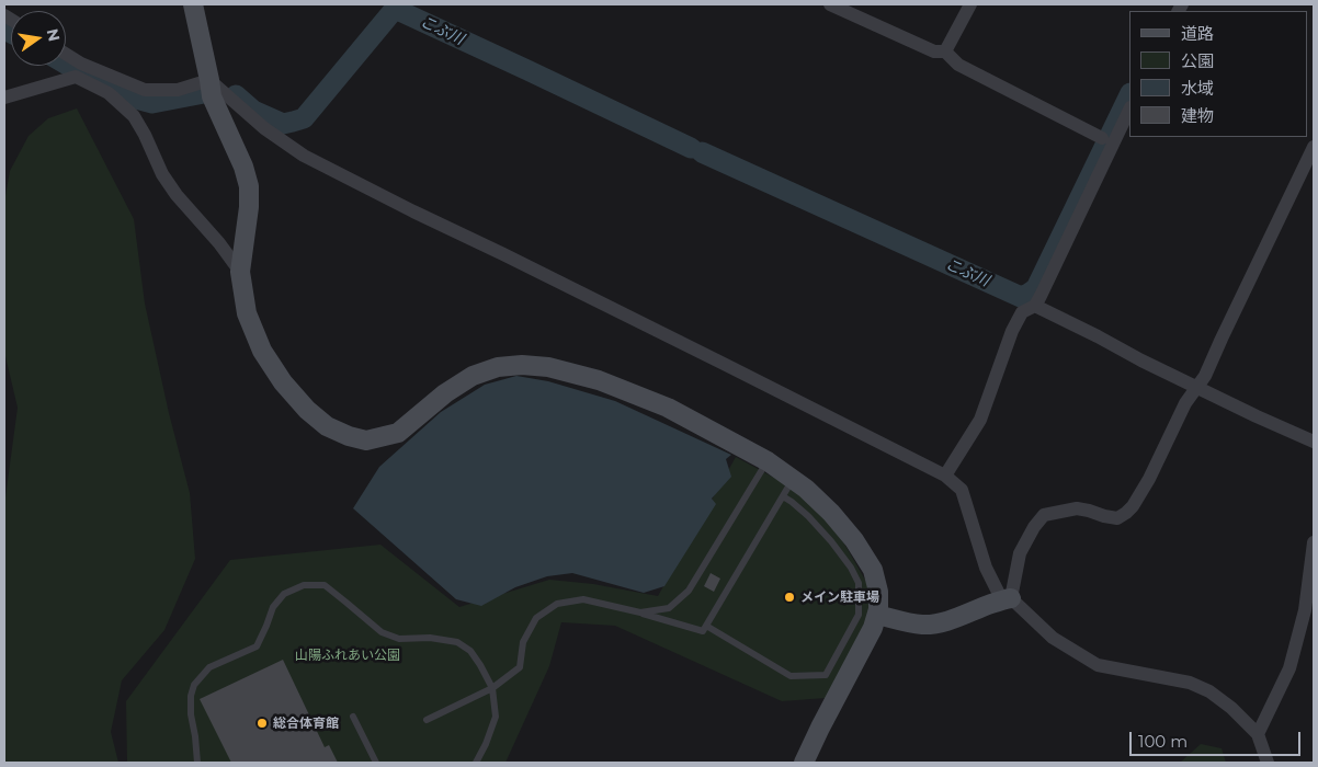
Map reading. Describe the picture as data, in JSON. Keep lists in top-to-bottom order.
{
  "water": ["こぶ川"],
  "parks": ["山陽ふれあい公園"],
  "places": ["メイン駐車場", "総合体育館"],
  "legend": [
    "道路",
    "公園",
    "水域",
    "建物"
  ],
  "scale_bar": "100 m",
  "north": "right"
}
